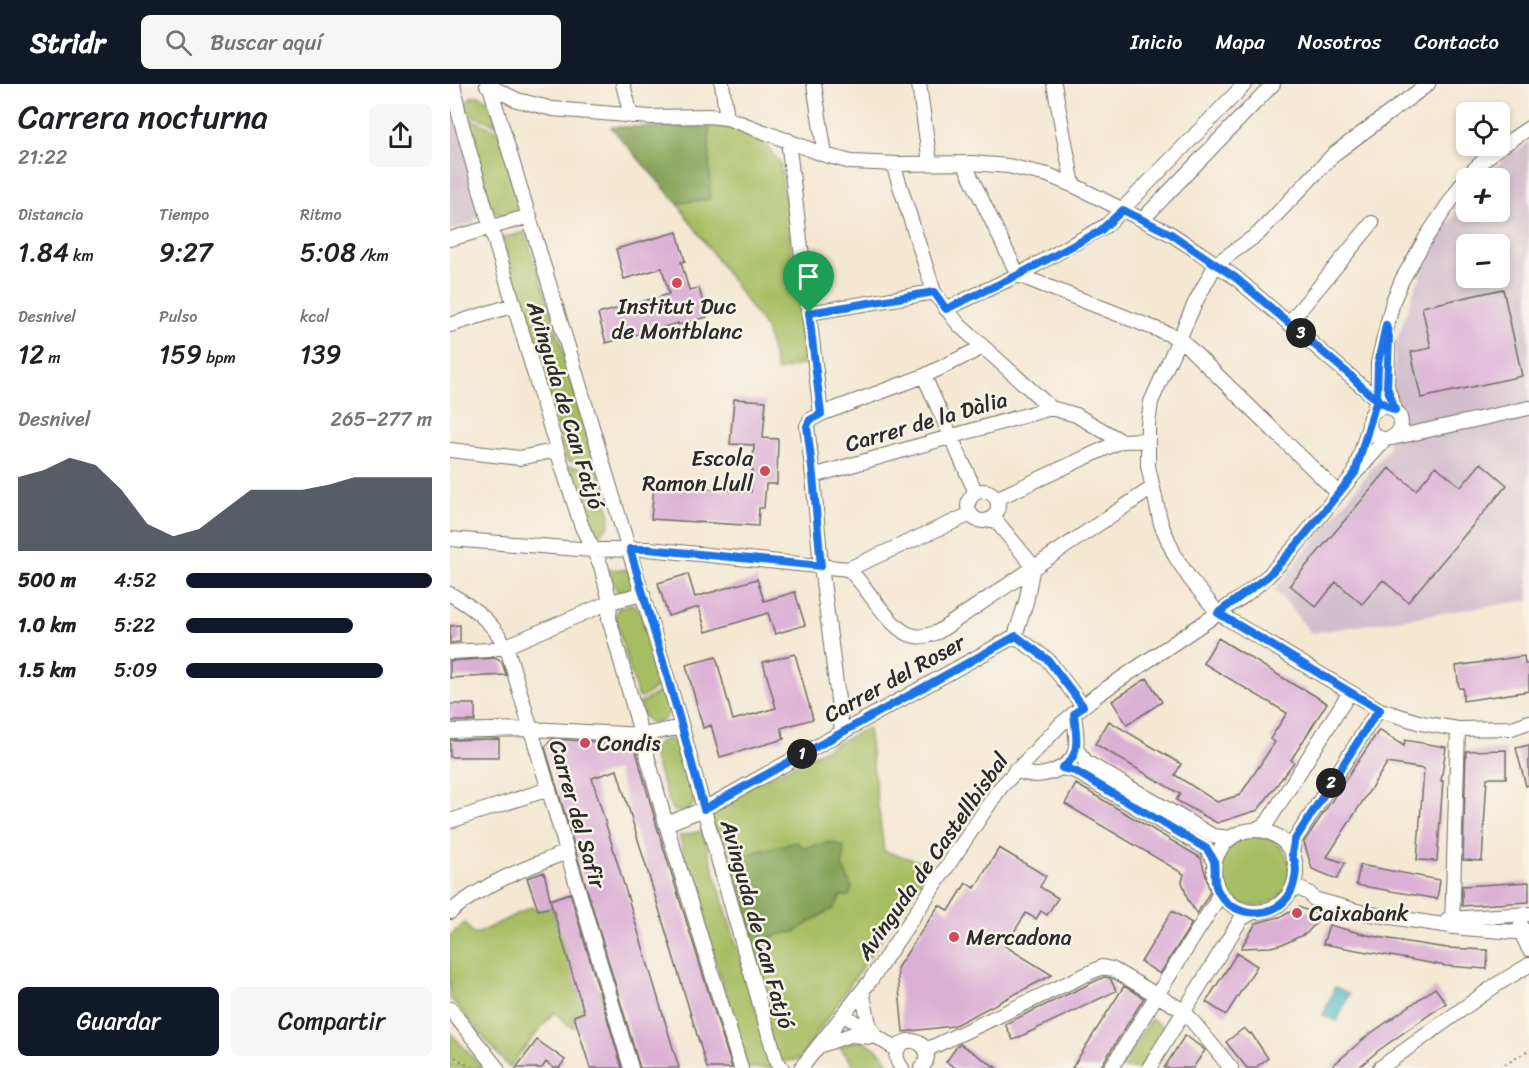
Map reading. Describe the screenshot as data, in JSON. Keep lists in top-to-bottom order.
{
  "streets": {
    "street": [
      "Avinguda de Can Fatjó",
      "Carrer de la Dàlia",
      "Carrer del Roser",
      "Carrer del Safir",
      "Avinguda de Castellbisbal"
    ]
  },
  "crossings": [
    ["Avinguda de Can Fatjó", "Carrer del Roser"]
  ],
  "places": [
    "Institut Duc de Montblanc",
    "Escola Ramon Llull",
    "Condis",
    "Caixabank",
    "Mercadona"
  ],
  "page": {
    "header": "Stridr",
    "search": "Buscar aquí",
    "nav": [
      "Inicio",
      "Mapa",
      "Nosotros",
      "Contacto"
    ],
    "heading": ["Carrera nocturna", "21:22"],
    "map_buttons": ["+", "−"],
    "stats": [
      ["Distancia", "1.84 km"],
      ["Tiempo", "9:27"],
      ["Ritmo", "5:08 /km"],
      ["Desnivel", "12 m"],
      ["Pulso", "159 bpm"],
      ["kcal", "139"]
    ],
    "pins": ["3", "1", "2"],
    "chart": ["Desnivel", "265–277 m"],
    "list": [
      {
        "name": "500 m",
        "note": "4:52"
      },
      {
        "name": "1.0 km",
        "note": "5:22"
      },
      {
        "name": "1.5 km",
        "note": "5:09"
      }
    ],
    "buttons": ["Guardar", "Compartir"]
  }
}
